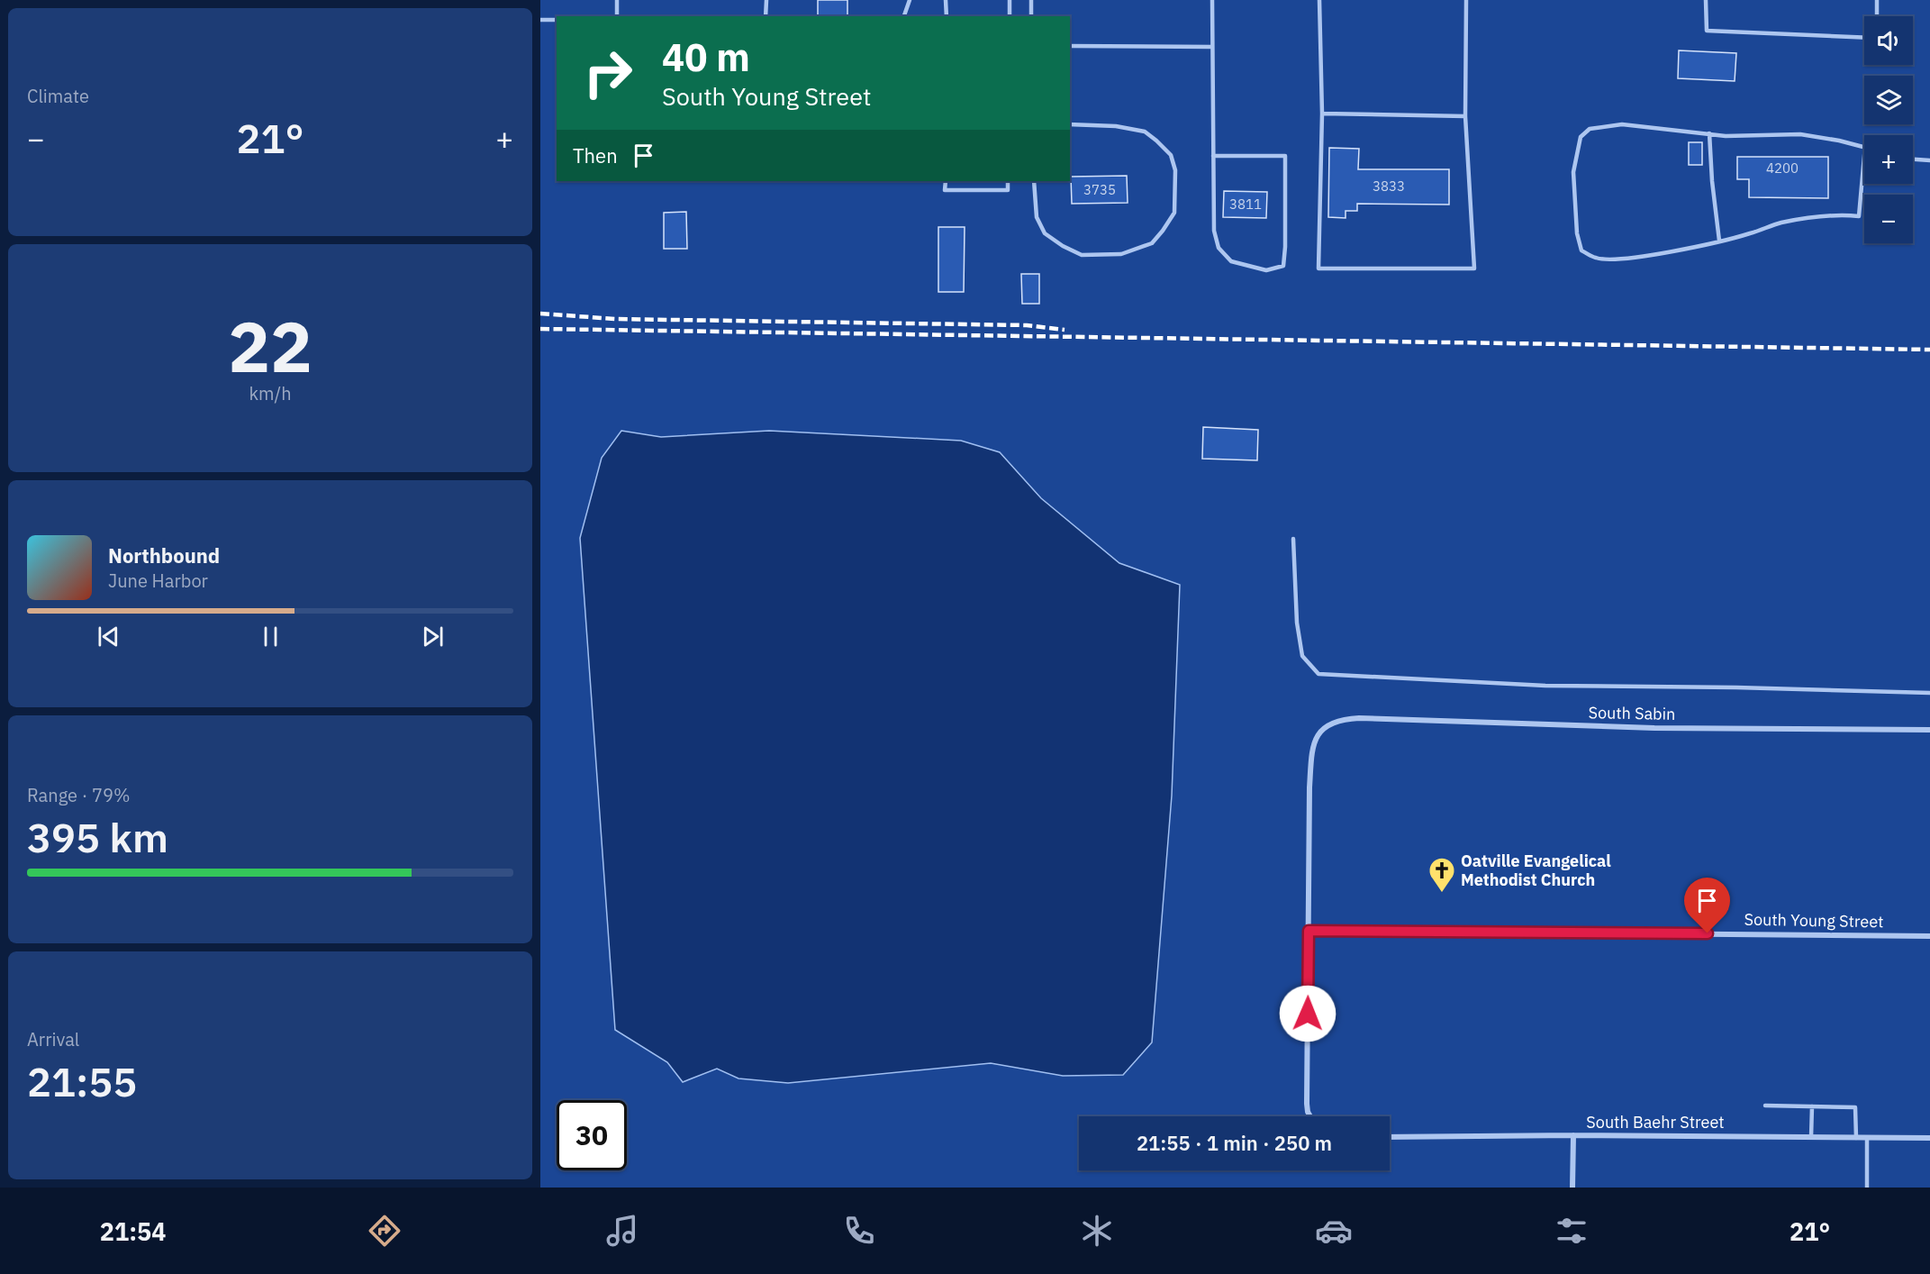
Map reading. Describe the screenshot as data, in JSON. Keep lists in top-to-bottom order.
{
  "streets": {
    "street": ["South Sabin", "South Young Street", "South Baehr Street"]
  },
  "crossings": [
    ["South Sabin", "South Young Street"]
  ],
  "places": {
    "church": ["Oatville Evangelical Methodist Church"]
  },
  "house_numbers": [
    "4200",
    "3833",
    "3735",
    "3811"
  ],
  "page": {
    "tile": [
      "Climate",
      ["22", "km/h"],
      ["Range · 79%", "395 km"],
      ["Arrival", "21:55"]
    ],
    "map_buttons": ["+", "−"],
    "turn": ["40 m", "South Young Street"],
    "heat": ["−", "21°", "+"],
    "then": "Then",
    "song": ["Northbound", "June Harbor"],
    "limit": "30",
    "trip": "21:55 · 1 min · 250 m",
    "tabs": ["21:54", "21°"]
  }
}
